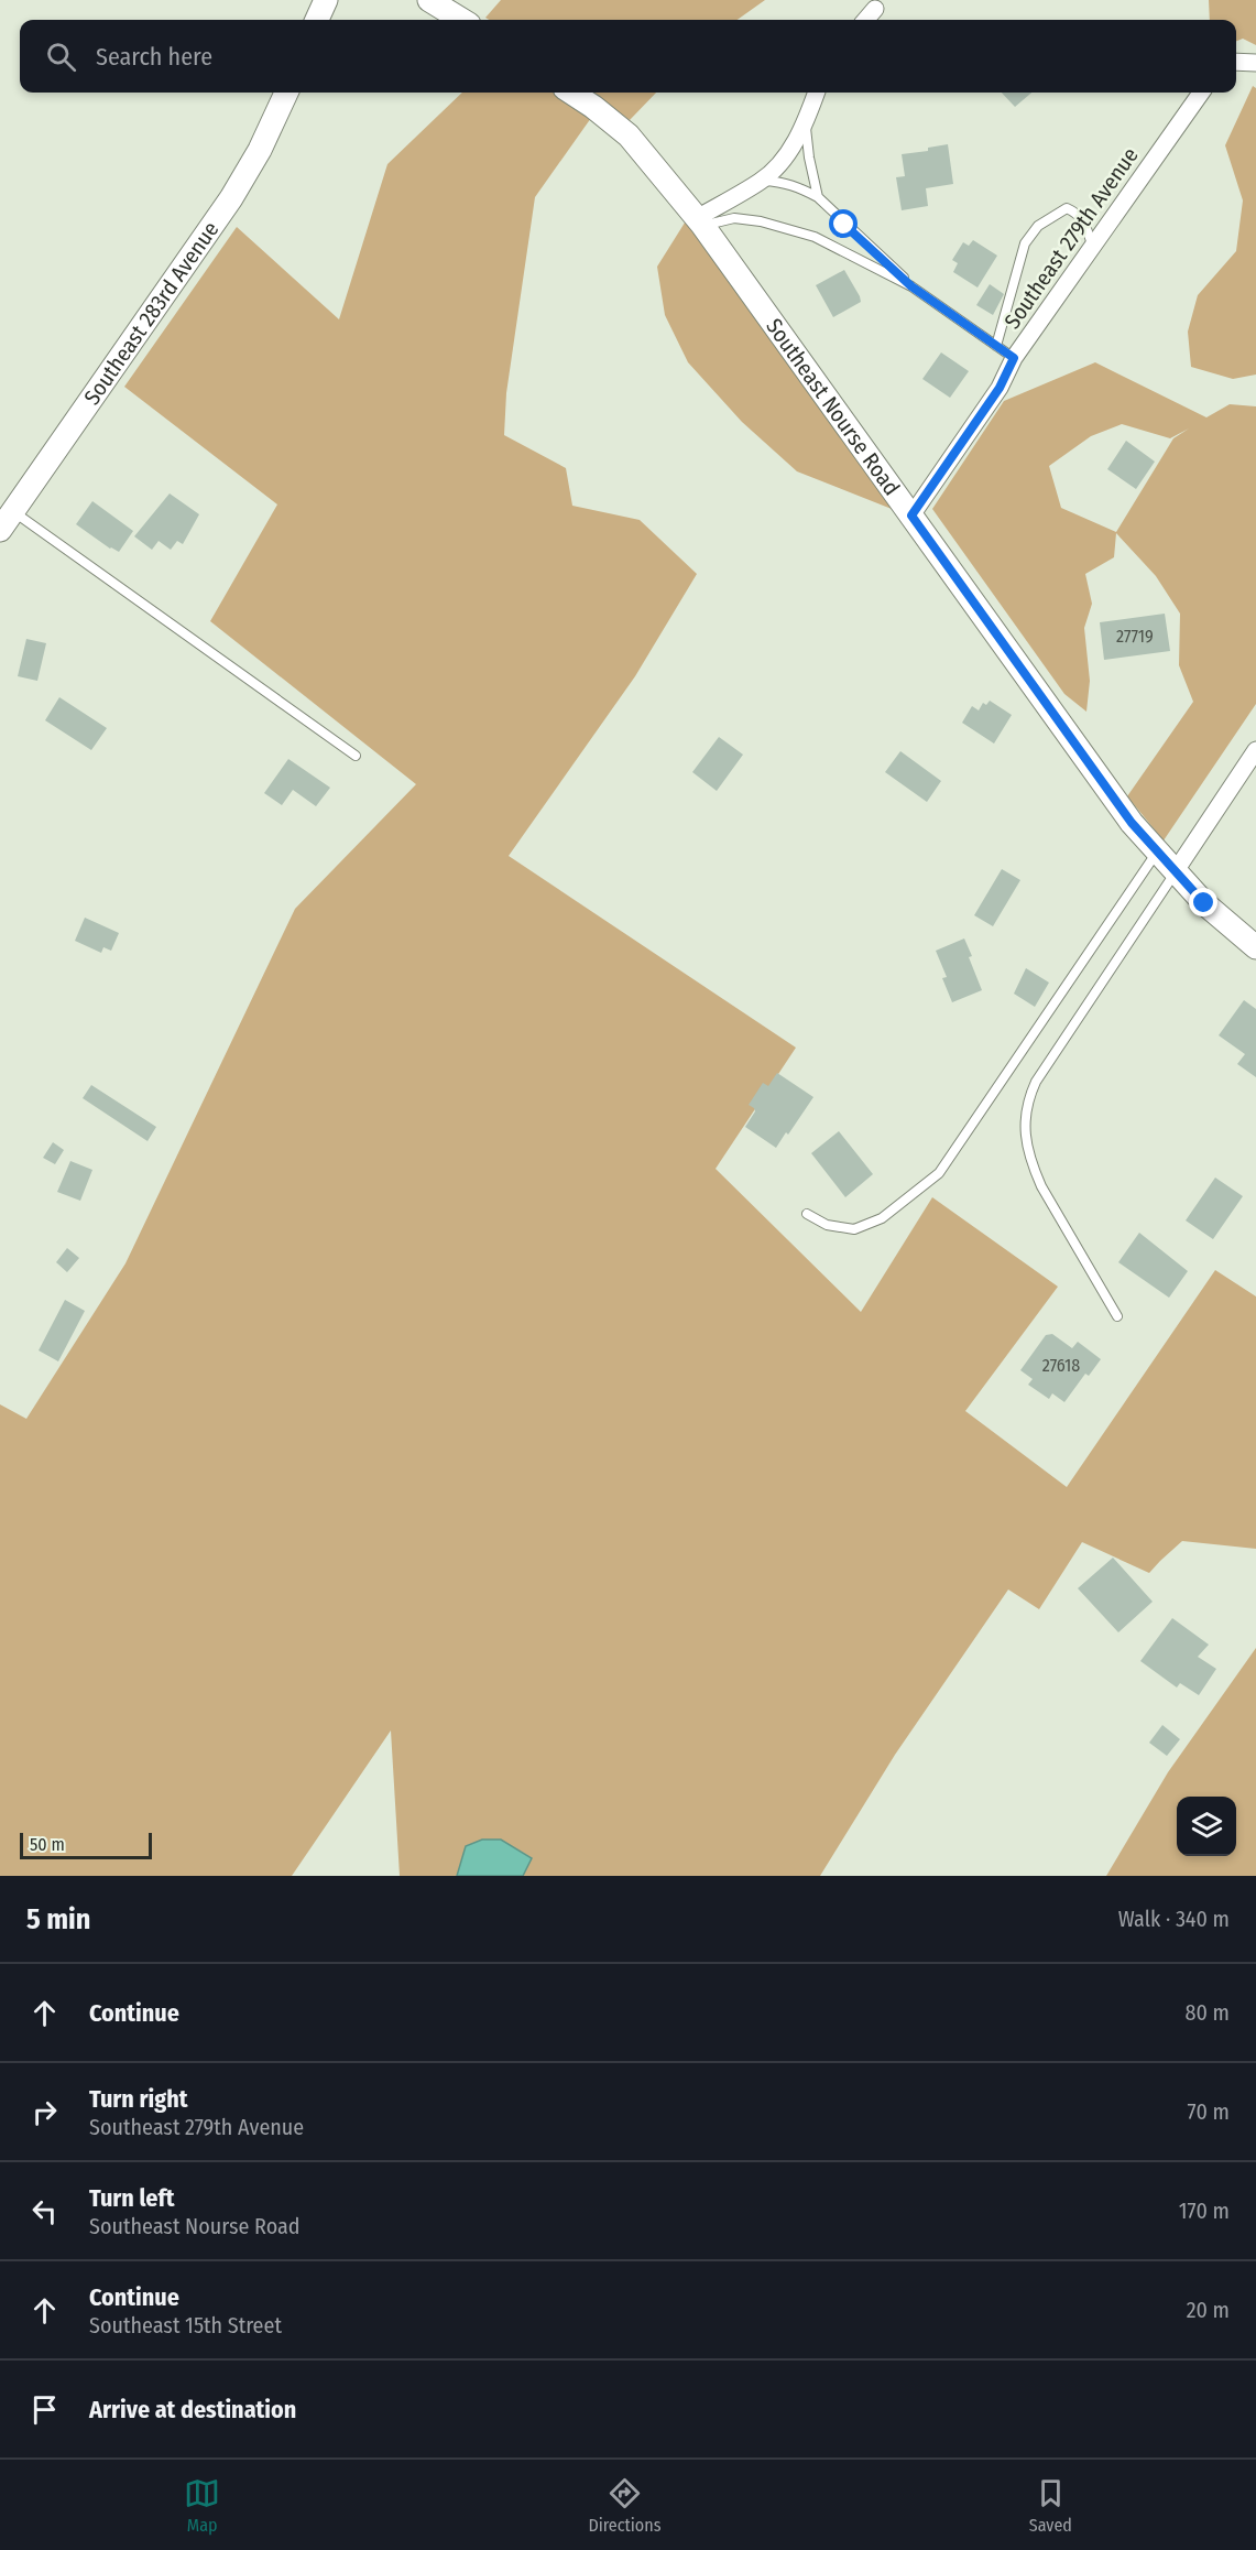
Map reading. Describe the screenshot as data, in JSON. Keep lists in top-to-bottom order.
{
  "streets": {
    "street": ["Southeast 279th Avenue", "Southeast 283rd Avenue", "Southeast Nourse Road"]
  },
  "crossings": [
    ["Southeast 279th Avenue", "Southeast Nourse Road"]
  ],
  "house_numbers": ["27719", "27618"],
  "scale_bar": "50 m",
  "page": {
    "search": "Search here",
    "scale": "50 m",
    "heading": ["5 min", "Walk · 340 m"],
    "list": [
      ["Continue", "80 m"],
      ["Turn right", "Southeast 279th Avenue", "70 m"],
      ["Turn left", "Southeast Nourse Road", "170 m"],
      ["Continue", "Southeast 15th Street", "20 m"],
      "Arrive at destination"
    ],
    "nav": ["Map", "Directions", "Saved"]
  }
}
